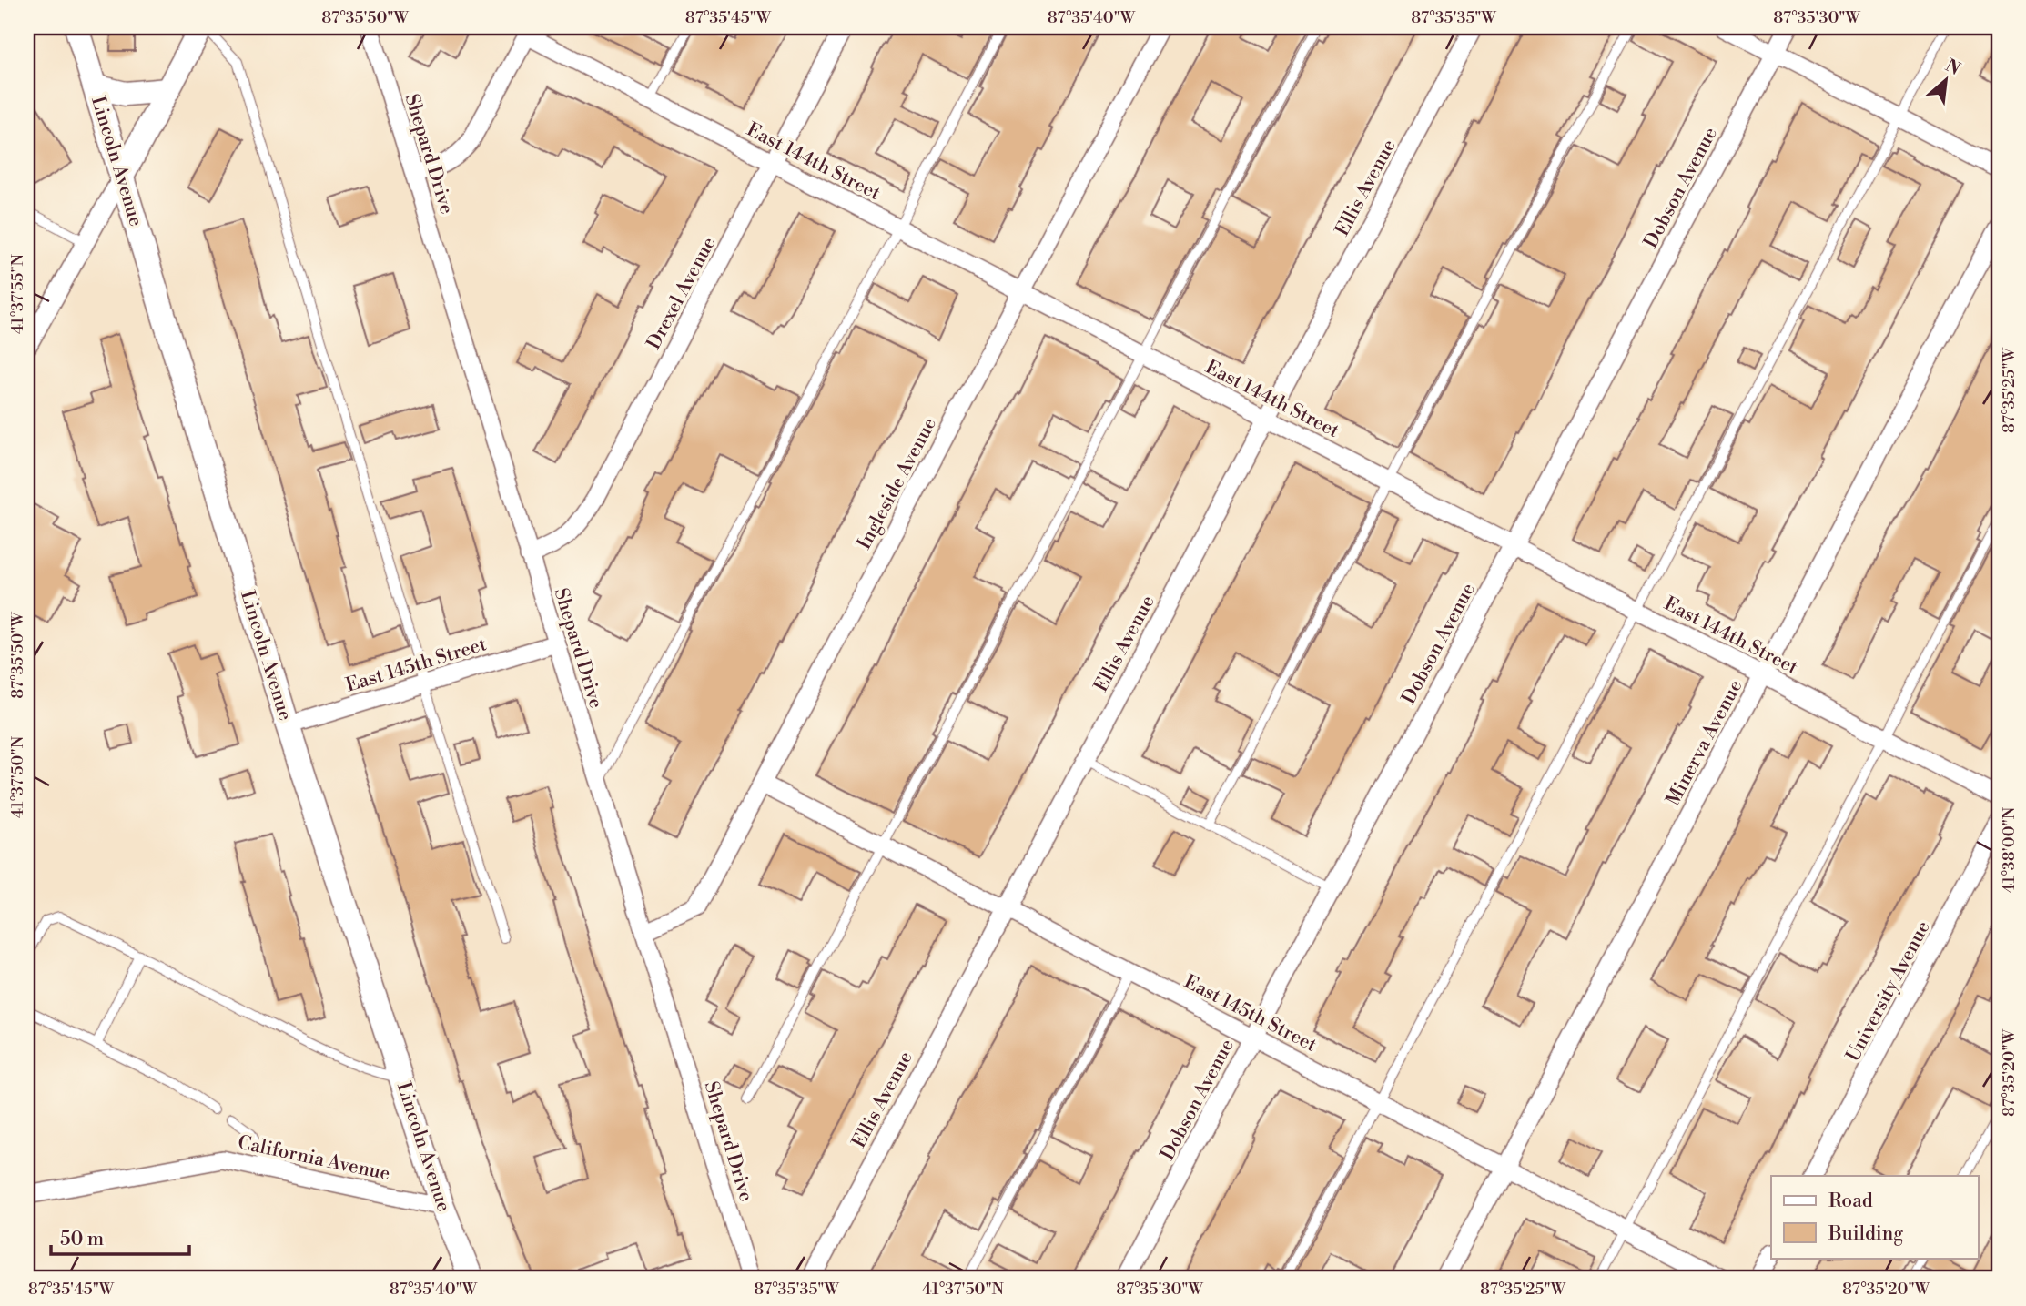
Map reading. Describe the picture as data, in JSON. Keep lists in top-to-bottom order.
{
  "streets": {
    "street": [
      "Shepard Drive",
      "Lincoln Avenue",
      "East 144th Street",
      "Ellis Avenue",
      "Dobson Avenue",
      "Drexel Avenue",
      "Ingleside Avenue",
      "East 145th Street",
      "Minerva Avenue",
      "University Avenue",
      "California Avenue"
    ]
  },
  "crossings": [
    ["Shepard Drive", "Drexel Avenue"],
    ["Shepard Drive", "Ingleside Avenue"],
    ["Shepard Drive", "East 145th Street"],
    ["Lincoln Avenue", "East 145th Street"],
    ["Lincoln Avenue", "California Avenue"],
    ["East 144th Street", "Ellis Avenue"],
    ["East 144th Street", "Dobson Avenue"],
    ["East 144th Street", "Drexel Avenue"],
    ["East 144th Street", "Ingleside Avenue"],
    ["East 144th Street", "Minerva Avenue"],
    ["Ellis Avenue", "East 145th Street"],
    ["Dobson Avenue", "East 145th Street"],
    ["Ingleside Avenue", "East 145th Street"],
    ["East 145th Street", "Minerva Avenue"]
  ],
  "legend": ["Road", "Building"],
  "scale_bar": "50 m",
  "north": "top right",
  "coordinates": [
    "87°35'50\"W",
    "87°35'45\"W",
    "87°35'40\"W",
    "87°35'35\"W",
    "87°35'30\"W",
    "41°37'55\"N",
    "87°35'25\"W",
    "41°37'50\"N",
    "41°38'00\"N",
    "87°35'20\"W"
  ]
}
